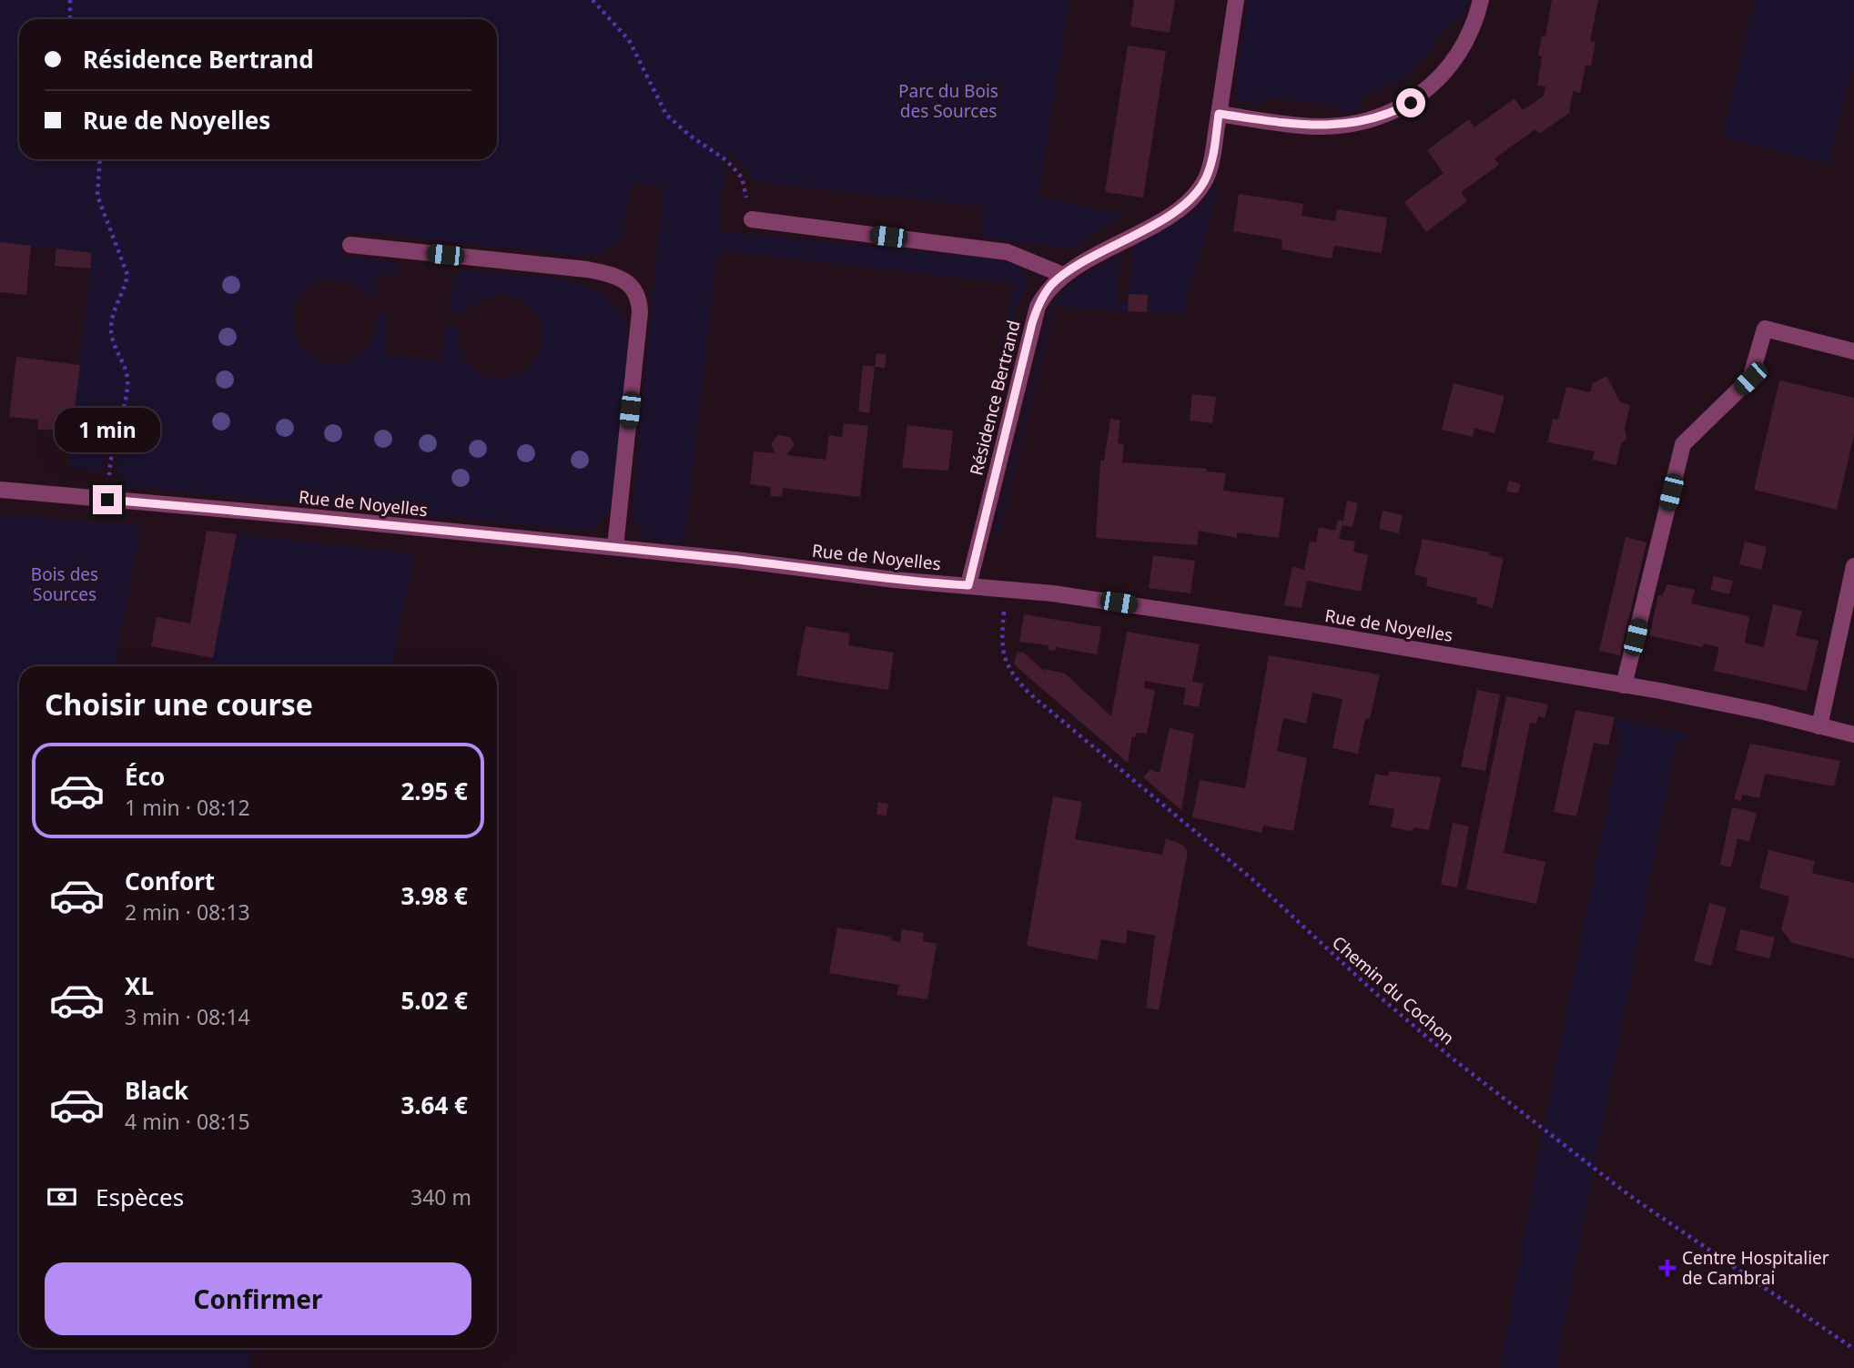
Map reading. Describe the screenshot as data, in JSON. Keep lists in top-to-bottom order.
{
  "streets": {
    "street": ["Résidence Bertrand", "Rue de Noyelles"],
    "path": ["Chemin du Cochon"]
  },
  "crossings": [
    ["Résidence Bertrand", "Rue de Noyelles"],
    ["Rue de Noyelles", "Chemin du Cochon"]
  ],
  "parks": ["Parc du Bois des Sources", "Bois des Sources"],
  "places": {
    "health": ["Centre Hospitalier de Cambrai"]
  },
  "page": {
    "banner": ["Résidence Bertrand", "Rue de Noyelles"],
    "bubble": "1 min",
    "heading": "Choisir une course",
    "list": [
      {
        "name": "Éco",
        "note": "1 min · 08:12",
        "value": "2.95 €"
      },
      {
        "name": "Confort",
        "note": "2 min · 08:13",
        "value": "3.98 €"
      },
      {
        "name": "XL",
        "note": "3 min · 08:14",
        "value": "5.02 €"
      },
      {
        "name": "Black",
        "note": "4 min · 08:15",
        "value": "3.64 €"
      }
    ],
    "pay": ["Espèces", "340 m"],
    "buttons": "Confirmer"
  }
}
